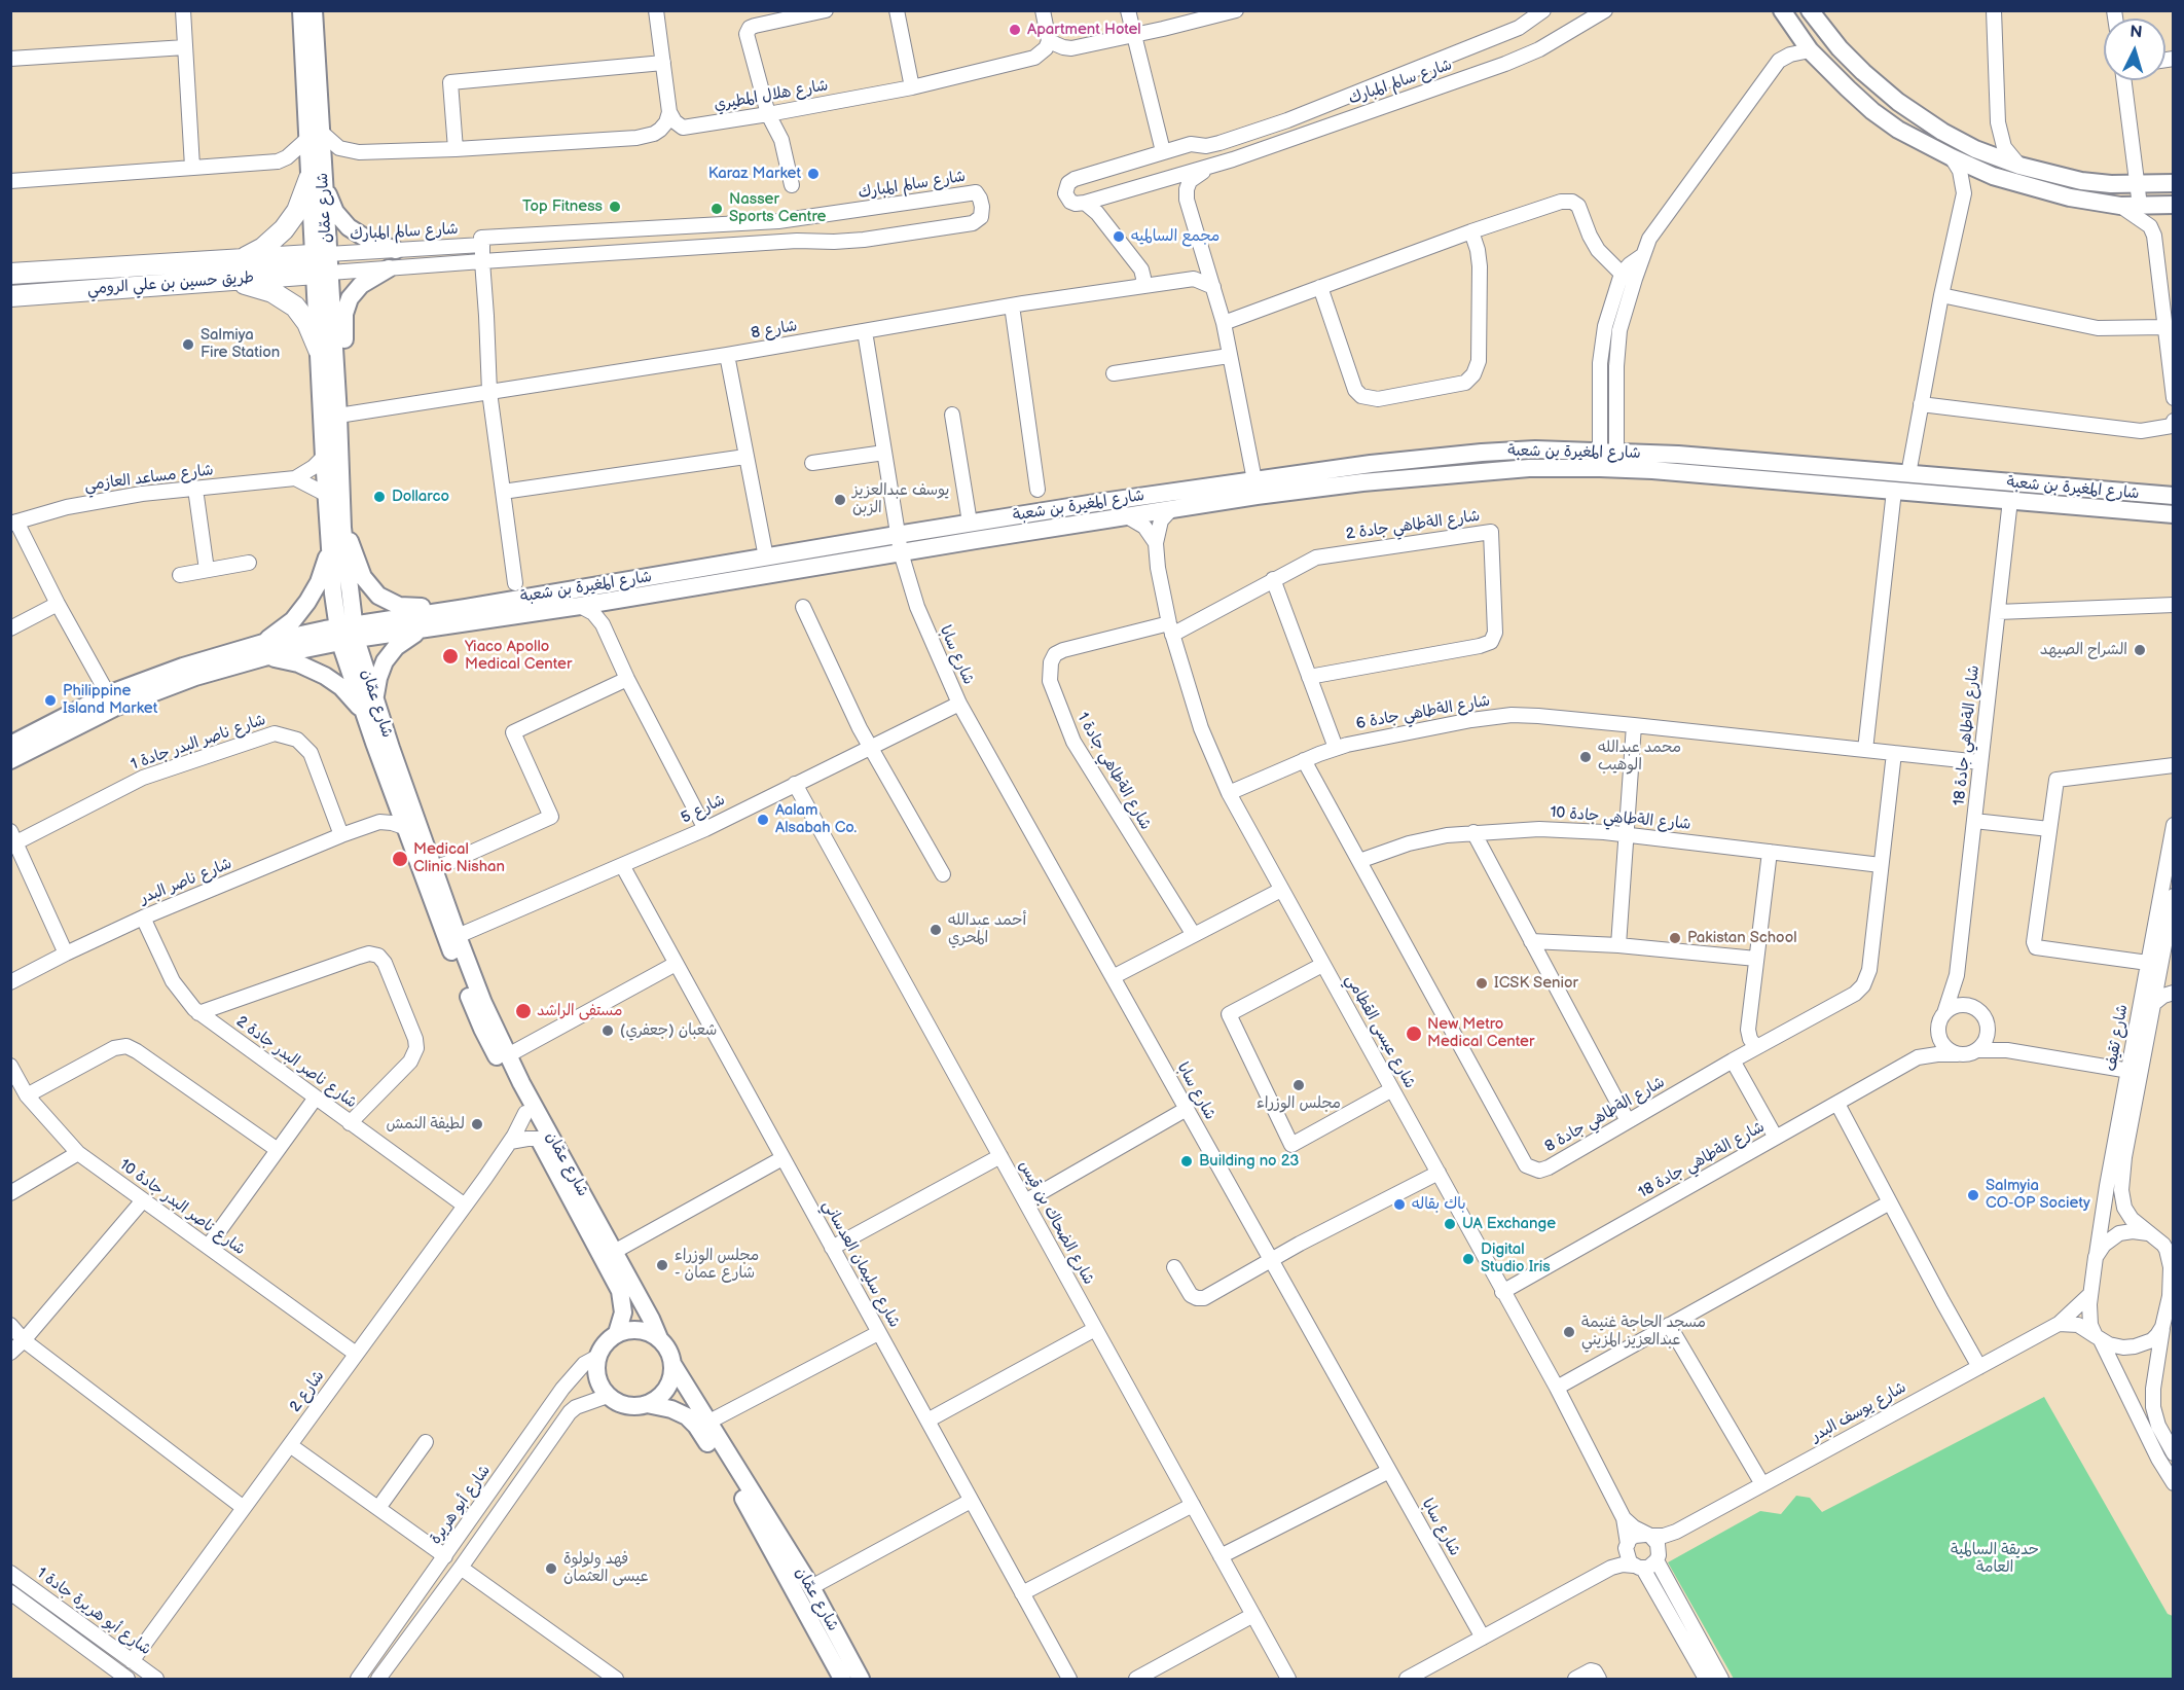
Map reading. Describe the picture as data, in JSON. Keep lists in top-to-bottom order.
{
  "streets": {
    "highway": ["طريق حسين بن علي الرومي"],
    "main road": ["شارع عمّان", "شارع المغيرة بن شعبة"],
    "street": [
      "شارع سالم المبارك",
      "شارع هلال المطيري",
      "شارع 8",
      "شارع مساعد العازمي",
      "شارع الةطاهي جادة 2",
      "شارع سابا",
      "شارع الةطاهي جادة 6",
      "شارع الةطاهي جادة 18",
      "شارع ناصر البدر جادة 1",
      "شارع الةطاهي جادة 1",
      "شارع 5",
      "شارع الةطاهي جادة 10",
      "شارع ناصر البدر",
      "شارع عيسى القطامي",
      "شارع ثقيف",
      "شارع ناصر البدر جادة 2",
      "شارع الةطاهي جادة 8",
      "شارع ناصر البدر جادة 10",
      "شارع الضحاك بن قيس",
      "شارع سليمان العدساني",
      "شارع 2",
      "شارع يوسف البدر",
      "شارع أبو هريرة",
      "شارع أبو هريرة جادة 1"
    ]
  },
  "crossings": [
    ["شارع سالم المبارك", "شارع عمّان"],
    ["شارع سالم المبارك", "طريق حسين بن علي الرومي"],
    ["شارع عمّان", "طريق حسين بن علي الرومي"],
    ["شارع عمّان", "شارع 8"],
    ["شارع عمّان", "شارع المغيرة بن شعبة"],
    ["شارع عمّان", "شارع مساعد العازمي"],
    ["شارع عمّان", "شارع 5"],
    ["شارع عمّان", "شارع 2"],
    ["شارع عمّان", "شارع أبو هريرة"],
    ["شارع المغيرة بن شعبة", "شارع سابا"],
    ["شارع المغيرة بن شعبة", "شارع الةطاهي جادة 18"],
    ["شارع المغيرة بن شعبة", "شارع عيسى القطامي"],
    ["شارع الةطاهي جادة 2", "شارع الةطاهي جادة 1"],
    ["شارع الةطاهي جادة 2", "شارع عيسى القطامي"],
    ["شارع سابا", "شارع 5"],
    ["شارع الةطاهي جادة 6", "شارع الةطاهي جادة 18"],
    ["شارع الةطاهي جادة 6", "شارع عيسى القطامي"],
    ["شارع الةطاهي جادة 6", "شارع الةطاهي جادة 8"],
    ["شارع الةطاهي جادة 18", "شارع عيسى القطامي"],
    ["شارع ناصر البدر جادة 1", "شارع ناصر البدر"],
    ["شارع الةطاهي جادة 1", "شارع عيسى القطامي"],
    ["شارع 5", "شارع الضحاك بن قيس"],
    ["شارع 5", "شارع سليمان العدساني"],
    ["شارع الةطاهي جادة 10", "شارع الةطاهي جادة 8"],
    ["شارع ناصر البدر", "شارع ناصر البدر جادة 2"],
    ["شارع عيسى القطامي", "شارع يوسف البدر"],
    ["شارع ثقيف", "شارع يوسف البدر"],
    ["شارع ناصر البدر جادة 2", "شارع 2"],
    ["شارع ناصر البدر جادة 10", "شارع 2"],
    ["شارع 2", "شارع أبو هريرة جادة 1"]
  ],
  "parks": ["حديقة السالمية العامة"],
  "places": [
    "Apartment Hotel",
    "Karaz Market",
    "Top Fitness",
    "Nasser Sports Centre",
    "مجمع السالميه",
    "Salmiya Fire Station",
    "Dollarco",
    "يوسف عبدالعزيز الزبن",
    "الشراح الصيهد",
    "Yiaco Apollo Medical Center",
    "Philippine Island Market",
    "محمد عبدالله الوهيب",
    "Aalam Alsabah Co.",
    "Medical Clinic Nishan",
    "أحمد عبدالله المحري",
    "Pakistan School",
    "ICSK Senior",
    "مستفى الراشد",
    "شعبان (جعفري)",
    "New Metro Medical Center",
    "مجلس الوزراء",
    "لطيفة النمش",
    "Building no 23",
    "Salmyia CO-OP Society",
    "باك بقاله",
    "UA Exchange",
    "Digital Studio Iris",
    "مجلس الوزراء - شارع عمان",
    "مسجد الحاجة غنيمة عبدالعزيز المزيني",
    "فهد ولولوة عيسى العثمان"
  ],
  "north": "top"
}
